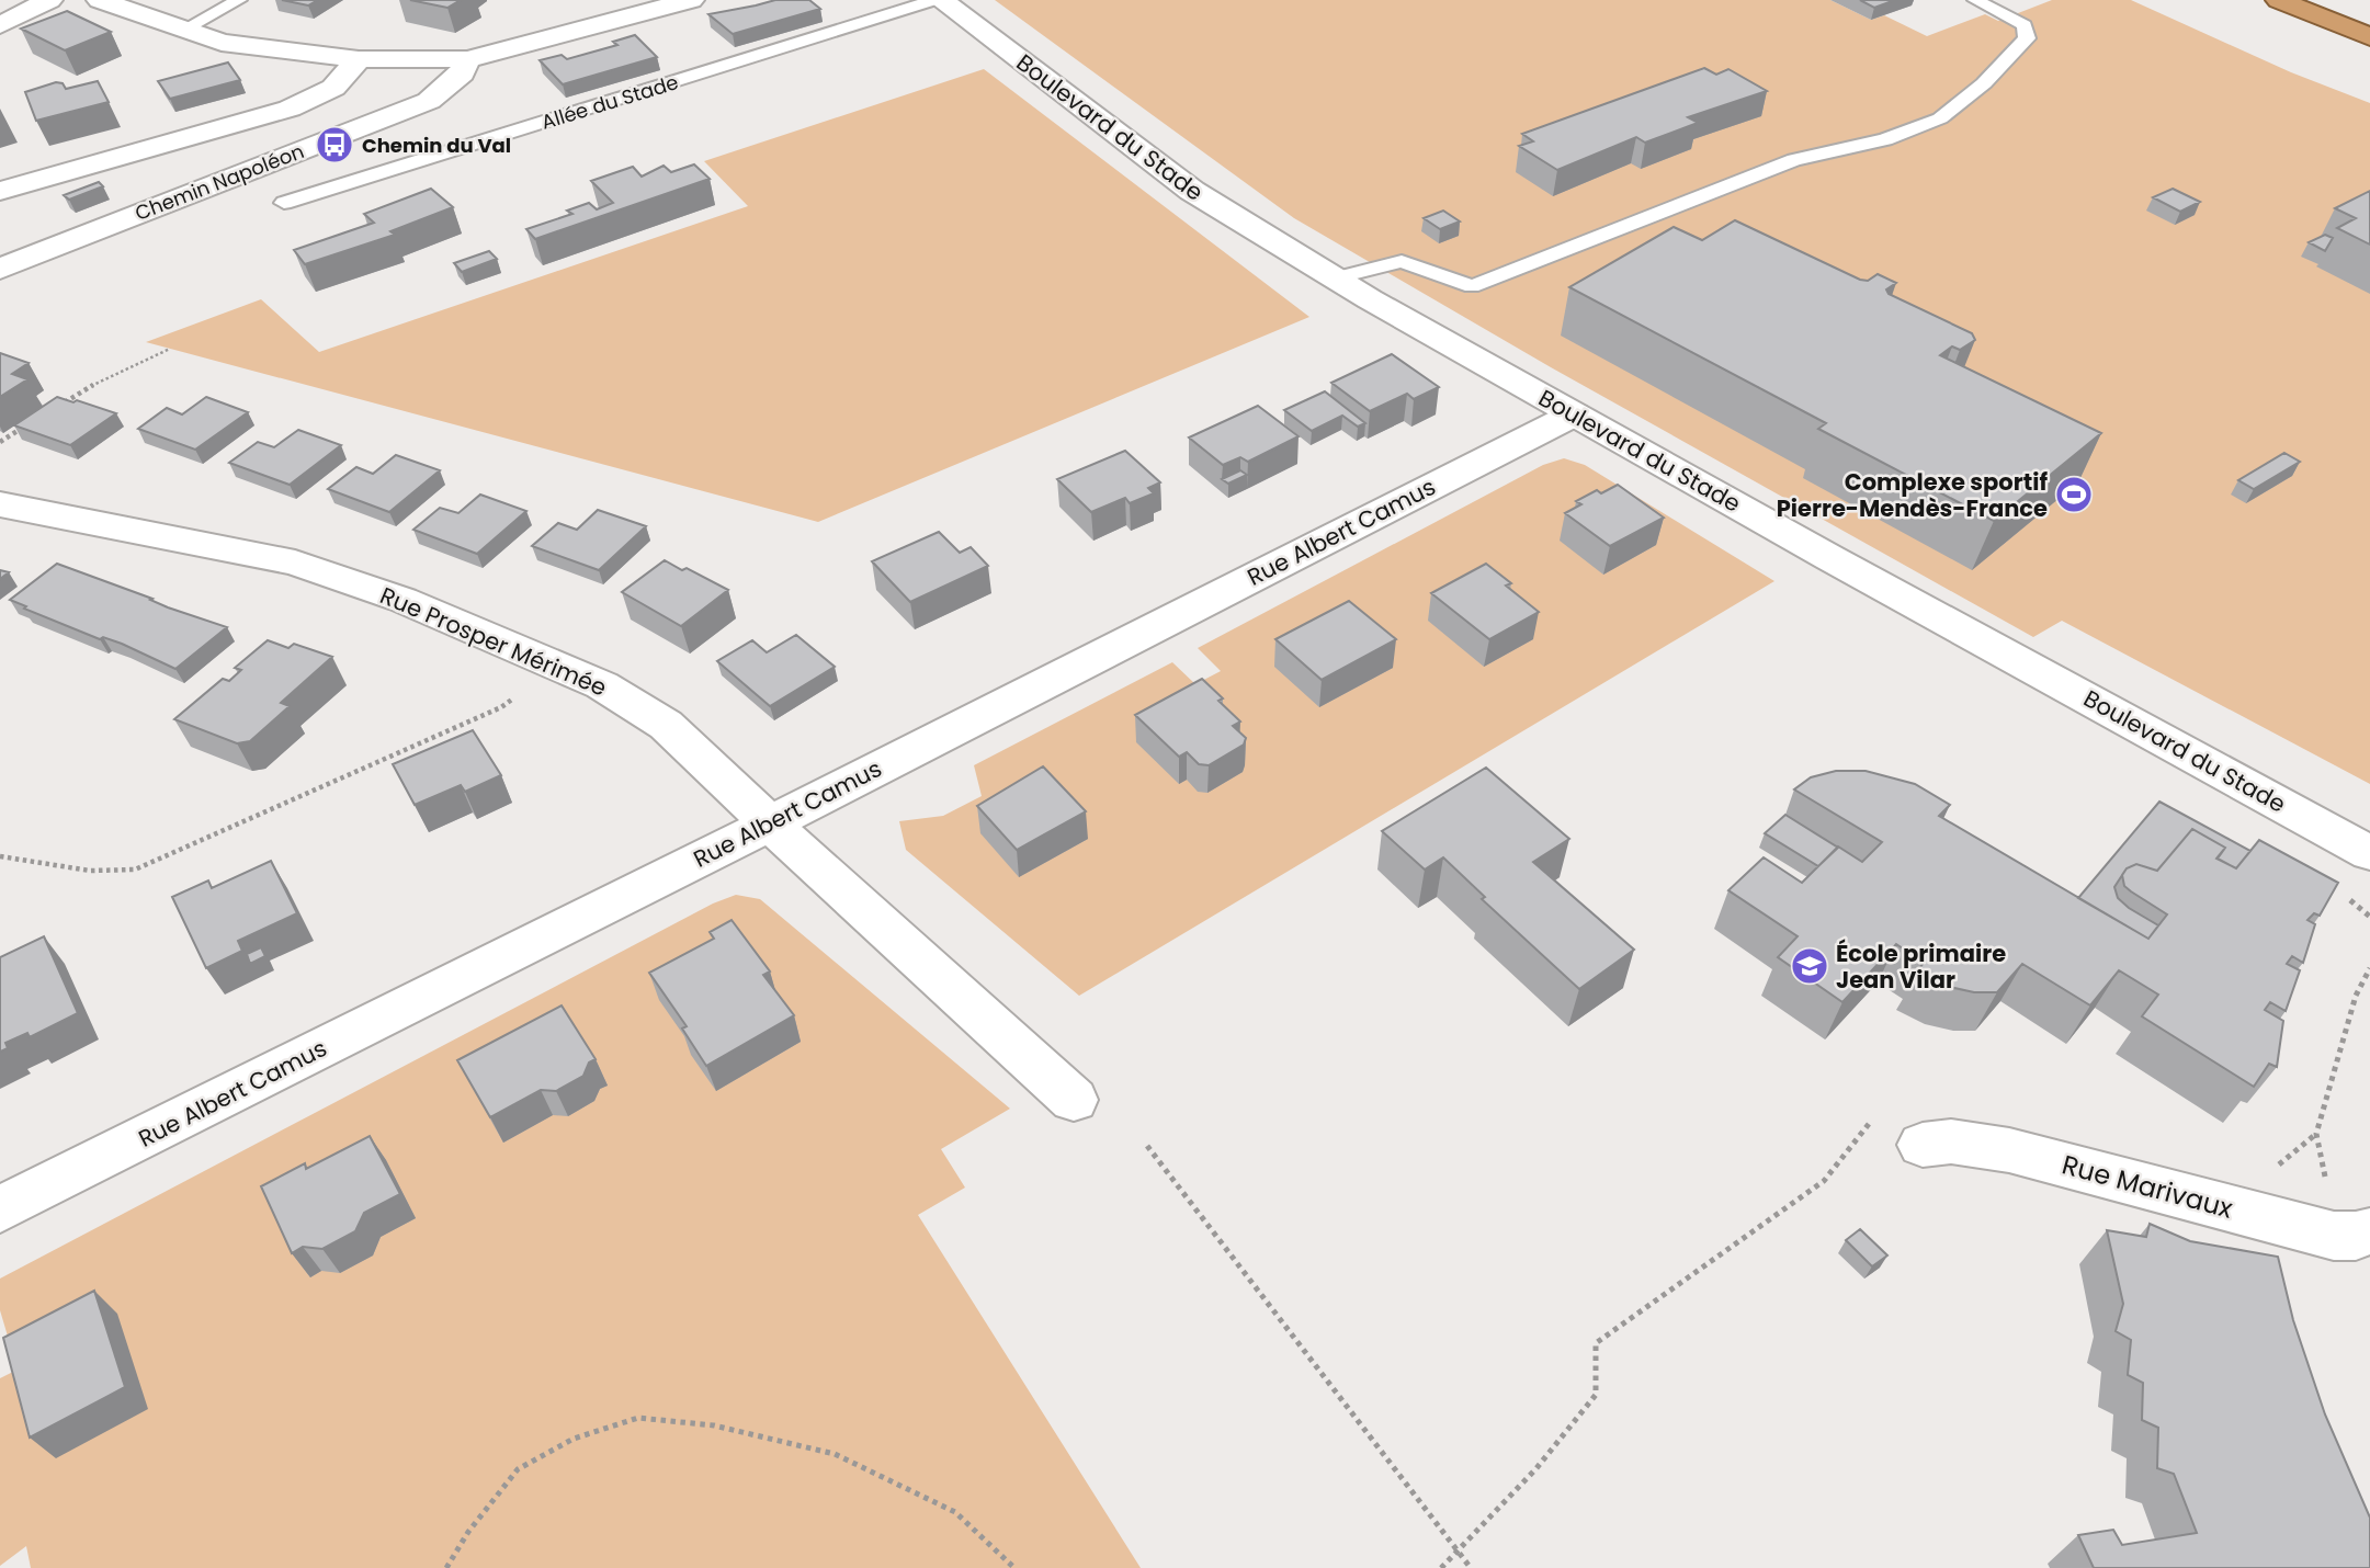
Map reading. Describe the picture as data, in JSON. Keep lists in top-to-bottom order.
{
  "streets": {
    "street": [
      "Boulevard du Stade",
      "Chemin Napoléon",
      "Rue Albert Camus",
      "Rue Prosper Mérimée",
      "Rue Marivaux"
    ],
    "lane": ["Allée du Stade"]
  },
  "crossings": [
    ["Boulevard du Stade", "Rue Albert Camus"],
    ["Rue Albert Camus", "Rue Prosper Mérimée"]
  ],
  "places": {
    "bus stop": ["Chemin du Val"],
    "sports": ["Complexe sportif Pierre-Mendès-France"],
    "school or university": ["École primaire Jean Vilar"]
  }
}
